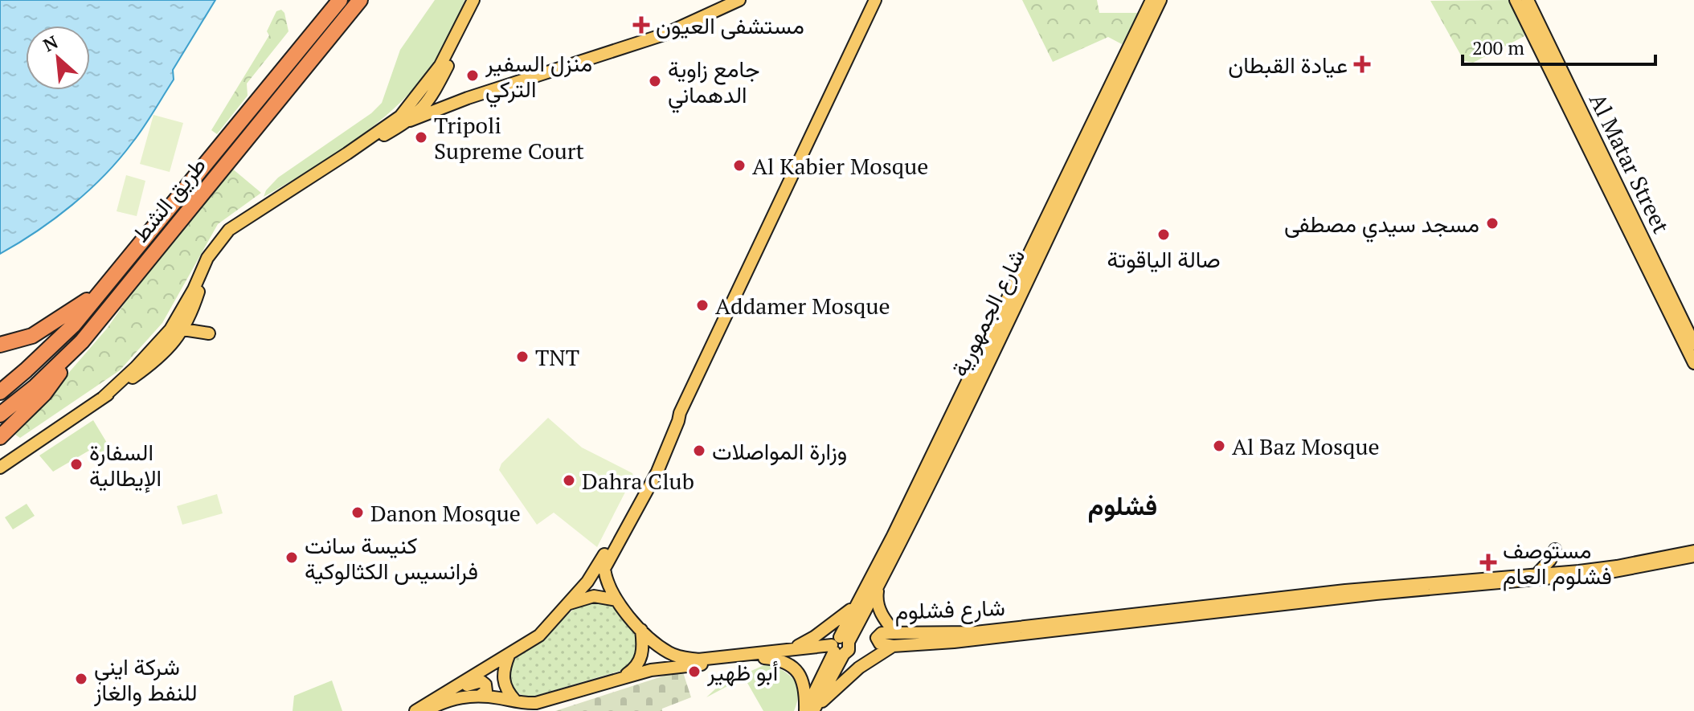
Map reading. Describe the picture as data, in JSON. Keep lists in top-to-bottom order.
{
  "streets": {
    "highway": ["طريق الشط"],
    "main road": ["Al Matar Street", "شارع الجمهورية", "شارع فشلوم"]
  },
  "districts": ["فشلوم"],
  "places": {
    "health": ["مستشفى العيون", "عيادة القبطان", "مستوصف فشلوم العام"],
    "other": [
      "منزل السفير التركي",
      "جامع زاوية الدهماني",
      "Tripoli Supreme Court",
      "Al Kabier Mosque",
      "مسجد سيدي مصطفى",
      "صالة الياقوتة",
      "Addamer Mosque",
      "TNT",
      "Al Baz Mosque",
      "وزارة المواصلات",
      "السفارة الإيطالية",
      "Dahra Club",
      "Danon Mosque",
      "كنيسة سانت فرانسيس الكثالوكية",
      "أبو ظهير",
      "شركة ايني للنفط والغاز"
    ]
  },
  "scale_bar": "200 m",
  "north": "top left"
}
